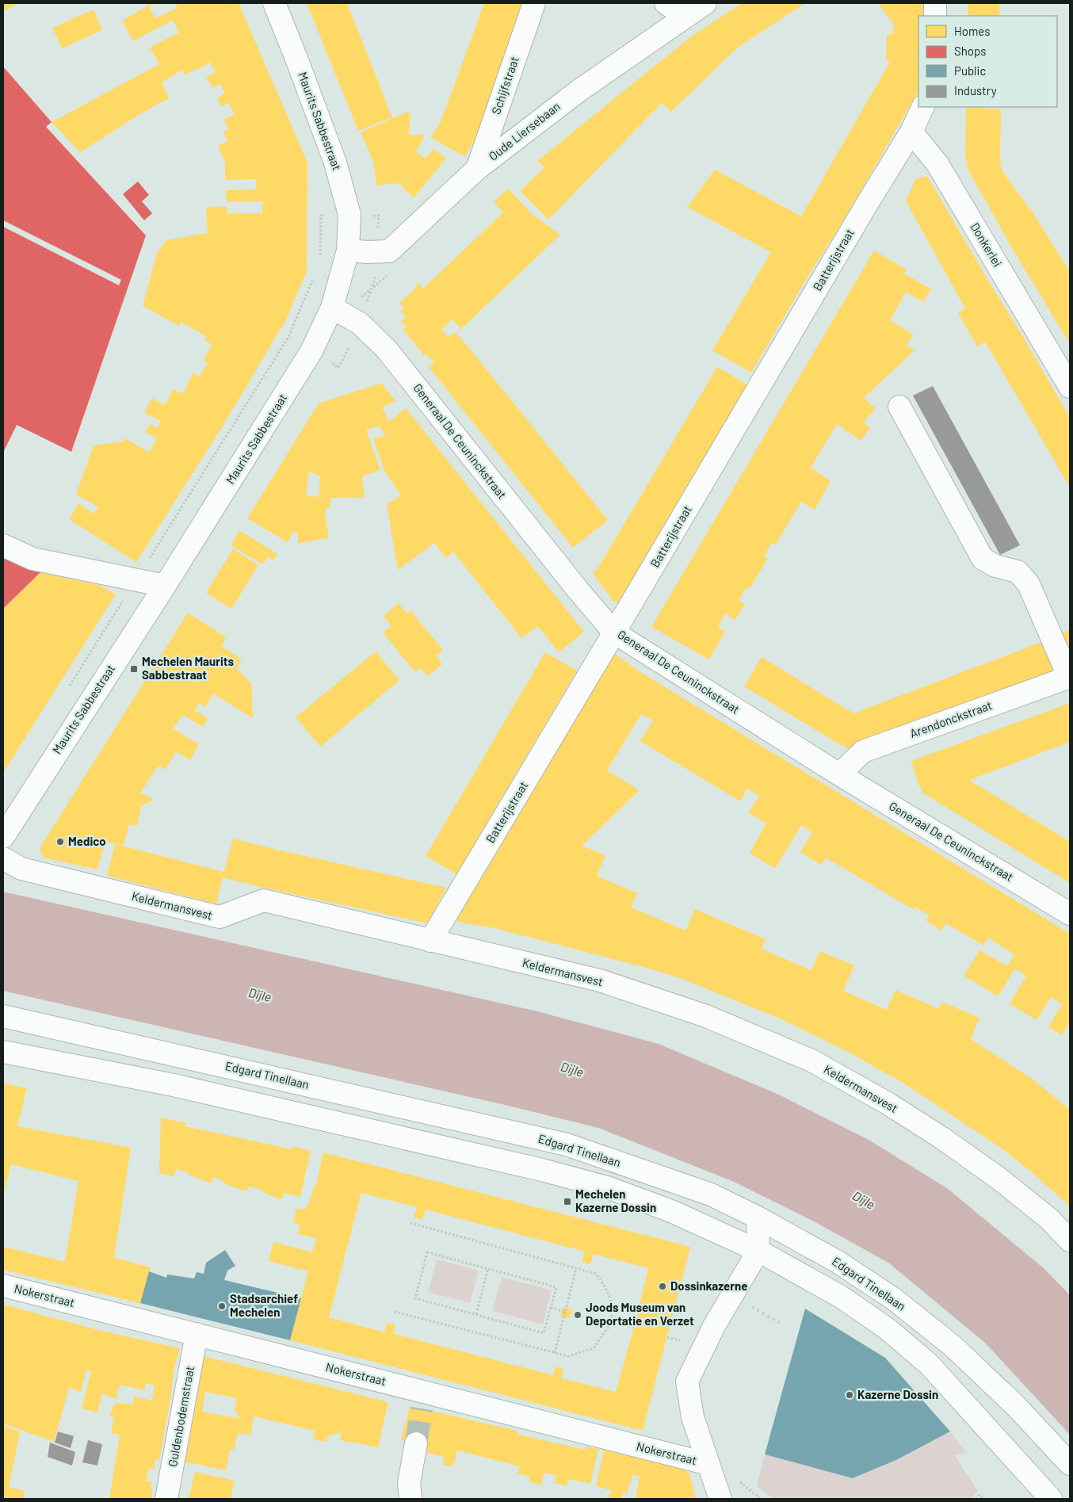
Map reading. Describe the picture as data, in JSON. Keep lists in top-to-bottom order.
{
  "streets": {
    "street": [
      "Schijfstraat",
      "Maurits Sabbestraat",
      "Oude Liersebaan",
      "Donkerlei",
      "Batterijstraat",
      "Generaal De Ceuninckstraat",
      "Arendonckstraat",
      "Keldermansvest",
      "Edgard Tinellaan",
      "Nokerstraat",
      "Guldenbodemstraat"
    ]
  },
  "crossings": [
    ["Schijfstraat", "Oude Liersebaan"],
    ["Maurits Sabbestraat", "Oude Liersebaan"],
    ["Maurits Sabbestraat", "Generaal De Ceuninckstraat"],
    ["Donkerlei", "Batterijstraat"],
    ["Batterijstraat", "Generaal De Ceuninckstraat"],
    ["Batterijstraat", "Keldermansvest"],
    ["Generaal De Ceuninckstraat", "Arendonckstraat"],
    ["Nokerstraat", "Guldenbodemstraat"]
  ],
  "water": ["Dijle"],
  "places": {
    "transit": ["Mechelen Maurits Sabbestraat", "Mechelen Kazerne Dossin"],
    "other": [
      "Medico",
      "Dossinkazerne",
      "Stadsarchief Mechelen",
      "Joods Museum van Deportatie en Verzet",
      "Kazerne Dossin"
    ]
  },
  "legend": [
    "Homes",
    "Shops",
    "Public",
    "Industry"
  ]
}
